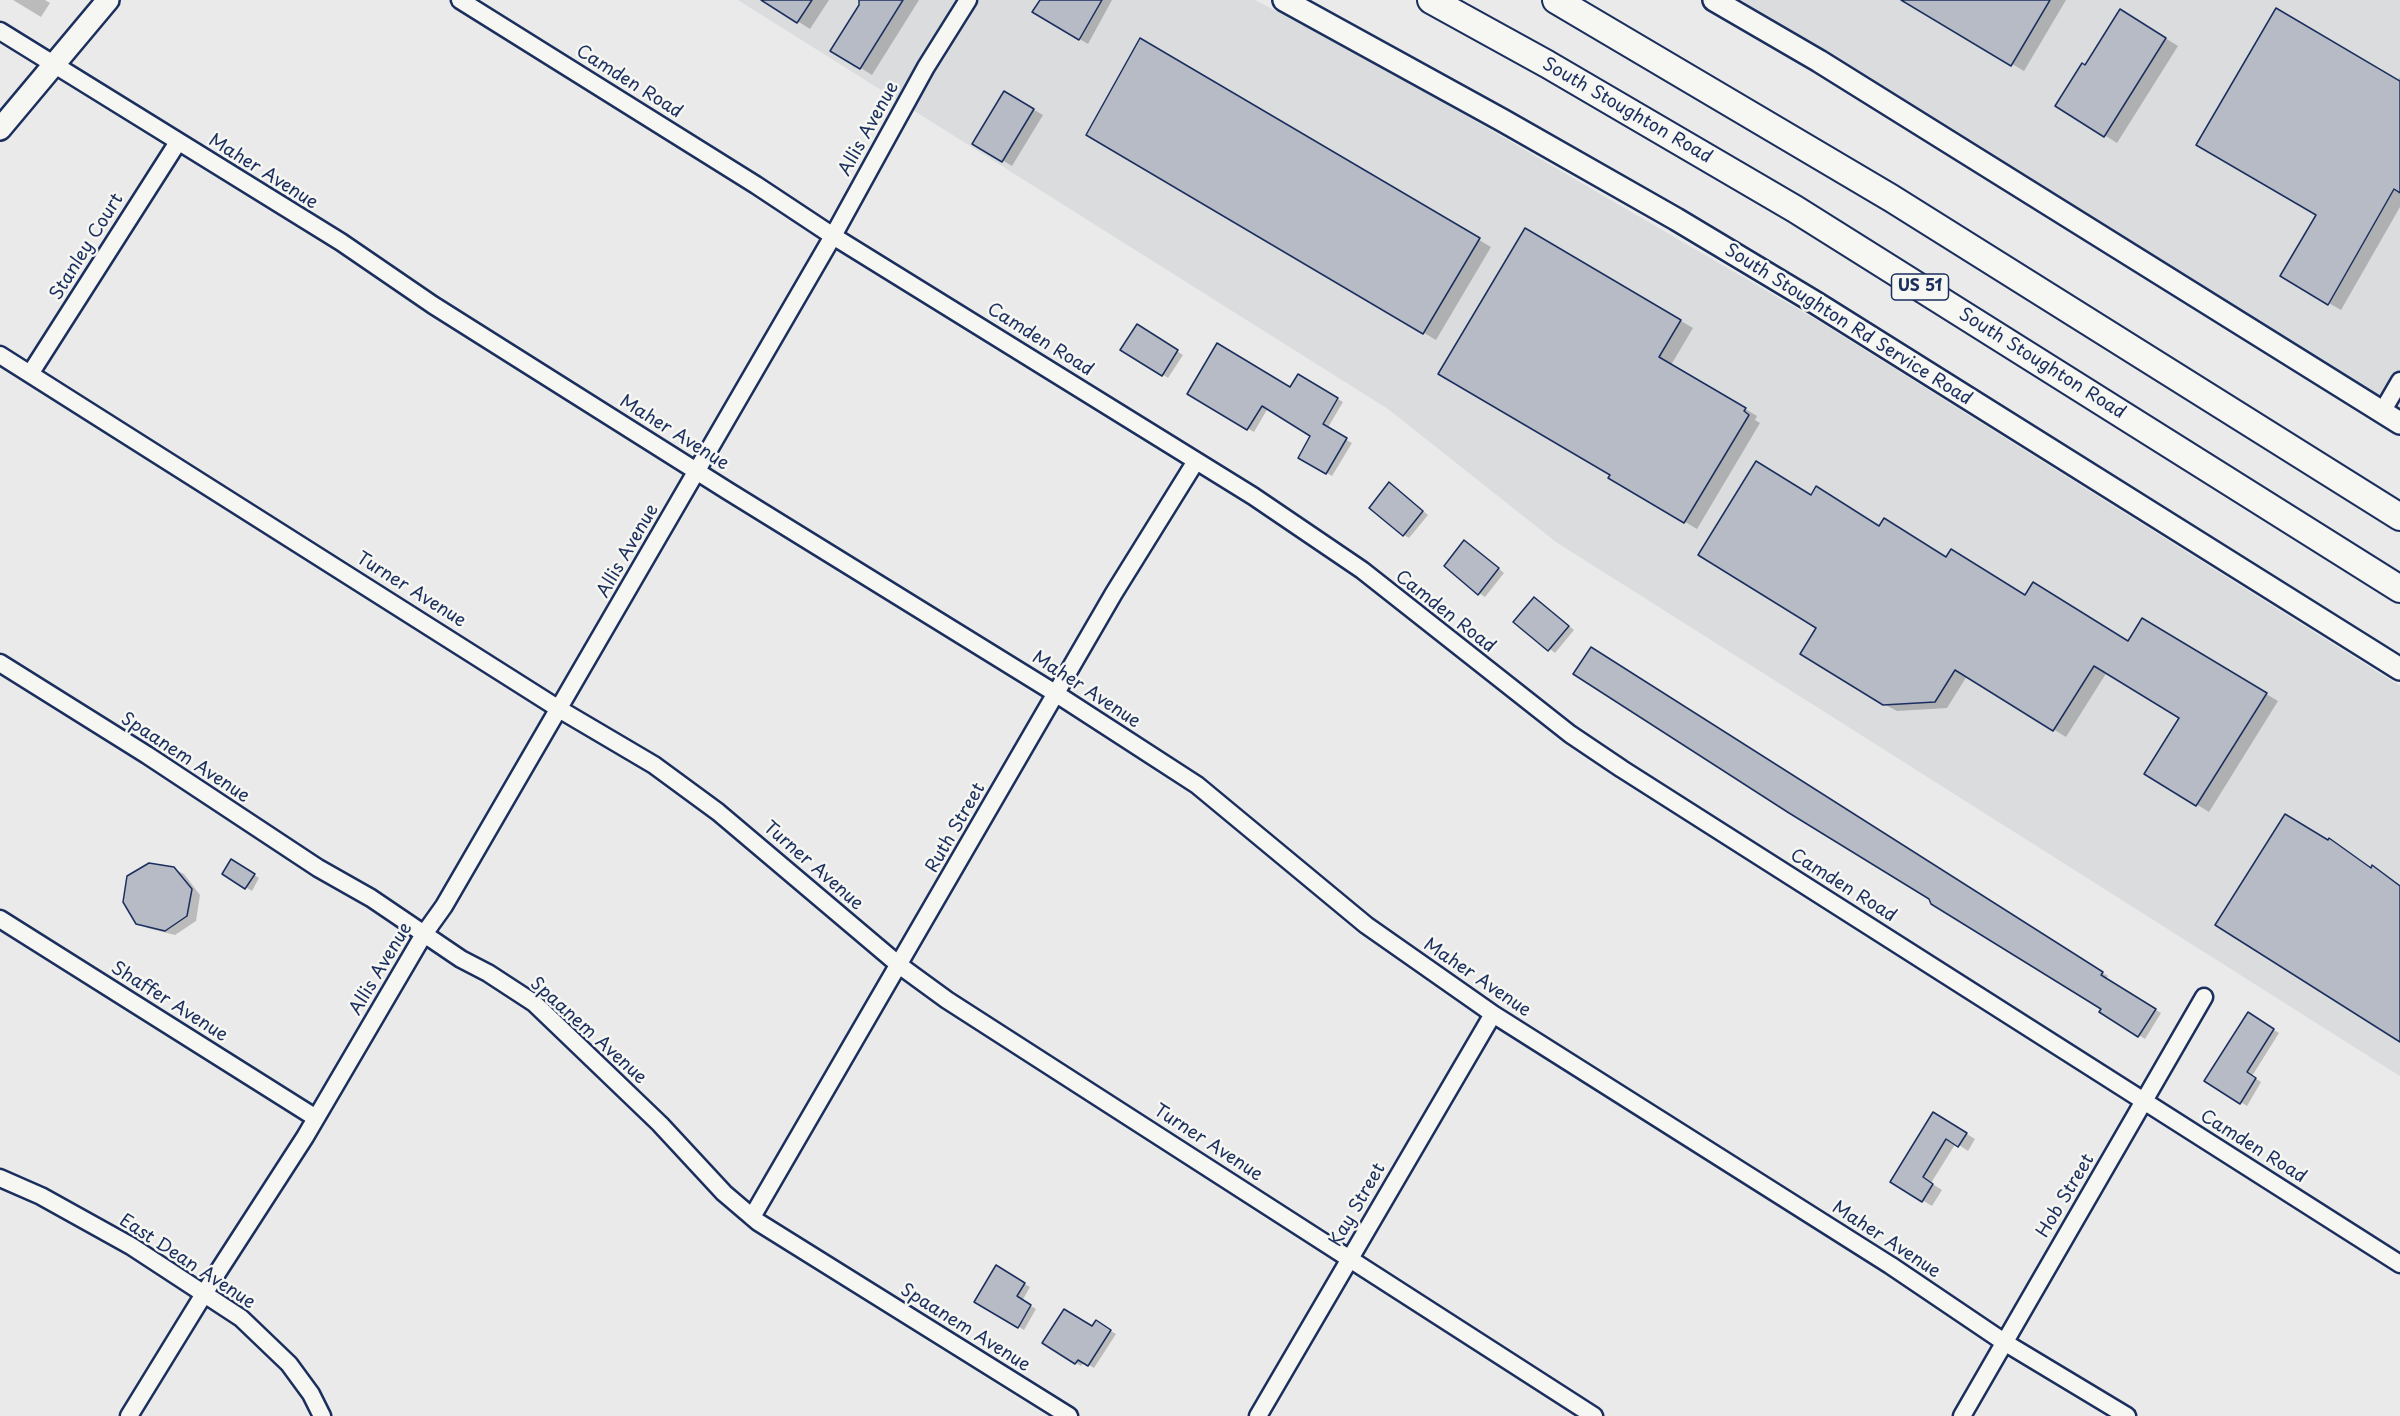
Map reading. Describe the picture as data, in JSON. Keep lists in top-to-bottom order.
{
  "streets": {
    "main road": ["South Stoughton Road", "US 51"],
    "street": [
      "Camden Road",
      "Allis Avenue",
      "Maher Avenue",
      "Stanley Court",
      "South Stoughton Rd Service Road",
      "Turner Avenue",
      "Spaanem Avenue",
      "Ruth Street",
      "Shaffer Avenue",
      "Hob Street",
      "Kay Street",
      "East Dean Avenue"
    ]
  },
  "crossings": [
    ["Camden Road", "Allis Avenue"],
    ["Camden Road", "Ruth Street"],
    ["Camden Road", "Hob Street"],
    ["Allis Avenue", "Maher Avenue"],
    ["Allis Avenue", "Turner Avenue"],
    ["Allis Avenue", "Spaanem Avenue"],
    ["Allis Avenue", "Shaffer Avenue"],
    ["Allis Avenue", "East Dean Avenue"],
    ["Maher Avenue", "Stanley Court"],
    ["Maher Avenue", "Ruth Street"],
    ["Maher Avenue", "Hob Street"],
    ["Maher Avenue", "Kay Street"],
    ["Stanley Court", "Turner Avenue"],
    ["Turner Avenue", "Ruth Street"],
    ["Turner Avenue", "Kay Street"],
    ["Spaanem Avenue", "Ruth Street"]
  ]
}
